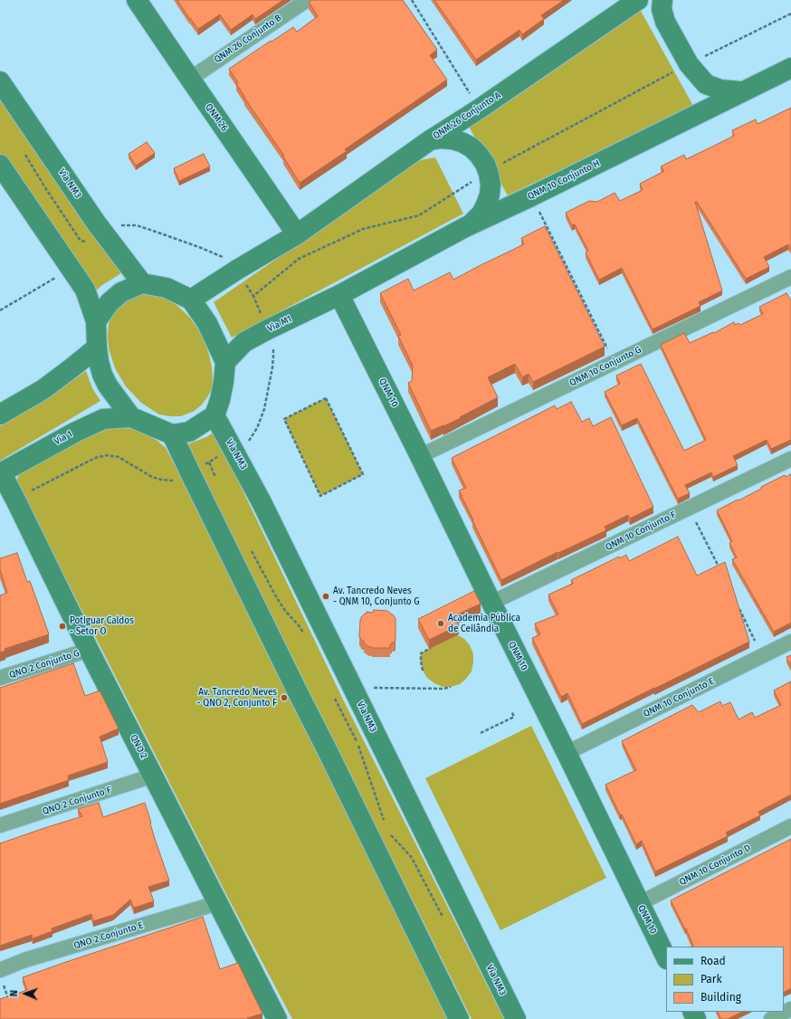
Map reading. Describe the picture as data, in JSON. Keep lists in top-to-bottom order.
{
  "streets": {
    "main road": [
      "QNM 26 Conjunto A",
      "QNM 26",
      "QNM 10 Conjunto H",
      "Via NM3",
      "Via M1",
      "QNM 10",
      "Via 1",
      "QNO 2"
    ],
    "street": [
      "QNM 26 Conjunto B",
      "QNM 10 Conjunto G",
      "QNM 10 Conjunto F",
      "QNO 2 Conjunto G",
      "QNM 10 Conjunto E",
      "QNO 2 Conjunto F",
      "QNM 10 Conjunto D",
      "QNO 2 Conjunto E"
    ]
  },
  "crossings": [
    ["QNM 26 Conjunto B", "QNM 26"],
    ["QNM 26 Conjunto A", "QNM 26"],
    ["QNM 10 Conjunto H", "Via M1"],
    ["QNM 10 Conjunto H", "QNM 10"],
    ["Via M1", "QNM 10"],
    ["QNM 10 Conjunto G", "QNM 10"],
    ["QNM 10", "QNM 10 Conjunto F"],
    ["QNM 10", "QNM 10 Conjunto E"],
    ["QNM 10", "QNM 10 Conjunto D"],
    ["Via 1", "QNO 2"],
    ["QNO 2 Conjunto G", "QNO 2"],
    ["QNO 2", "QNO 2 Conjunto F"],
    ["QNO 2", "QNO 2 Conjunto E"]
  ],
  "places": [
    "Av. Tancredo Neves - QNM 10, Conjunto G",
    "Academia Pública de Ceilândia",
    "Potiguar Caldos - Setor O",
    "Av. Tancredo Neves - QNO 2, Conjunto F"
  ],
  "legend": ["Road", "Park", "Building"],
  "north": "left"
}
